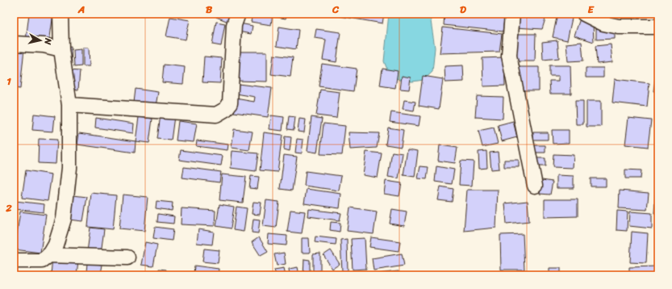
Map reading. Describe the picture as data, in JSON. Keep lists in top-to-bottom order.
{
  "north": "right",
  "grid": {
    "columns": [
      "A",
      "B",
      "C",
      "D",
      "E"
    ],
    "rows": ["1", "2"]
  }
}
